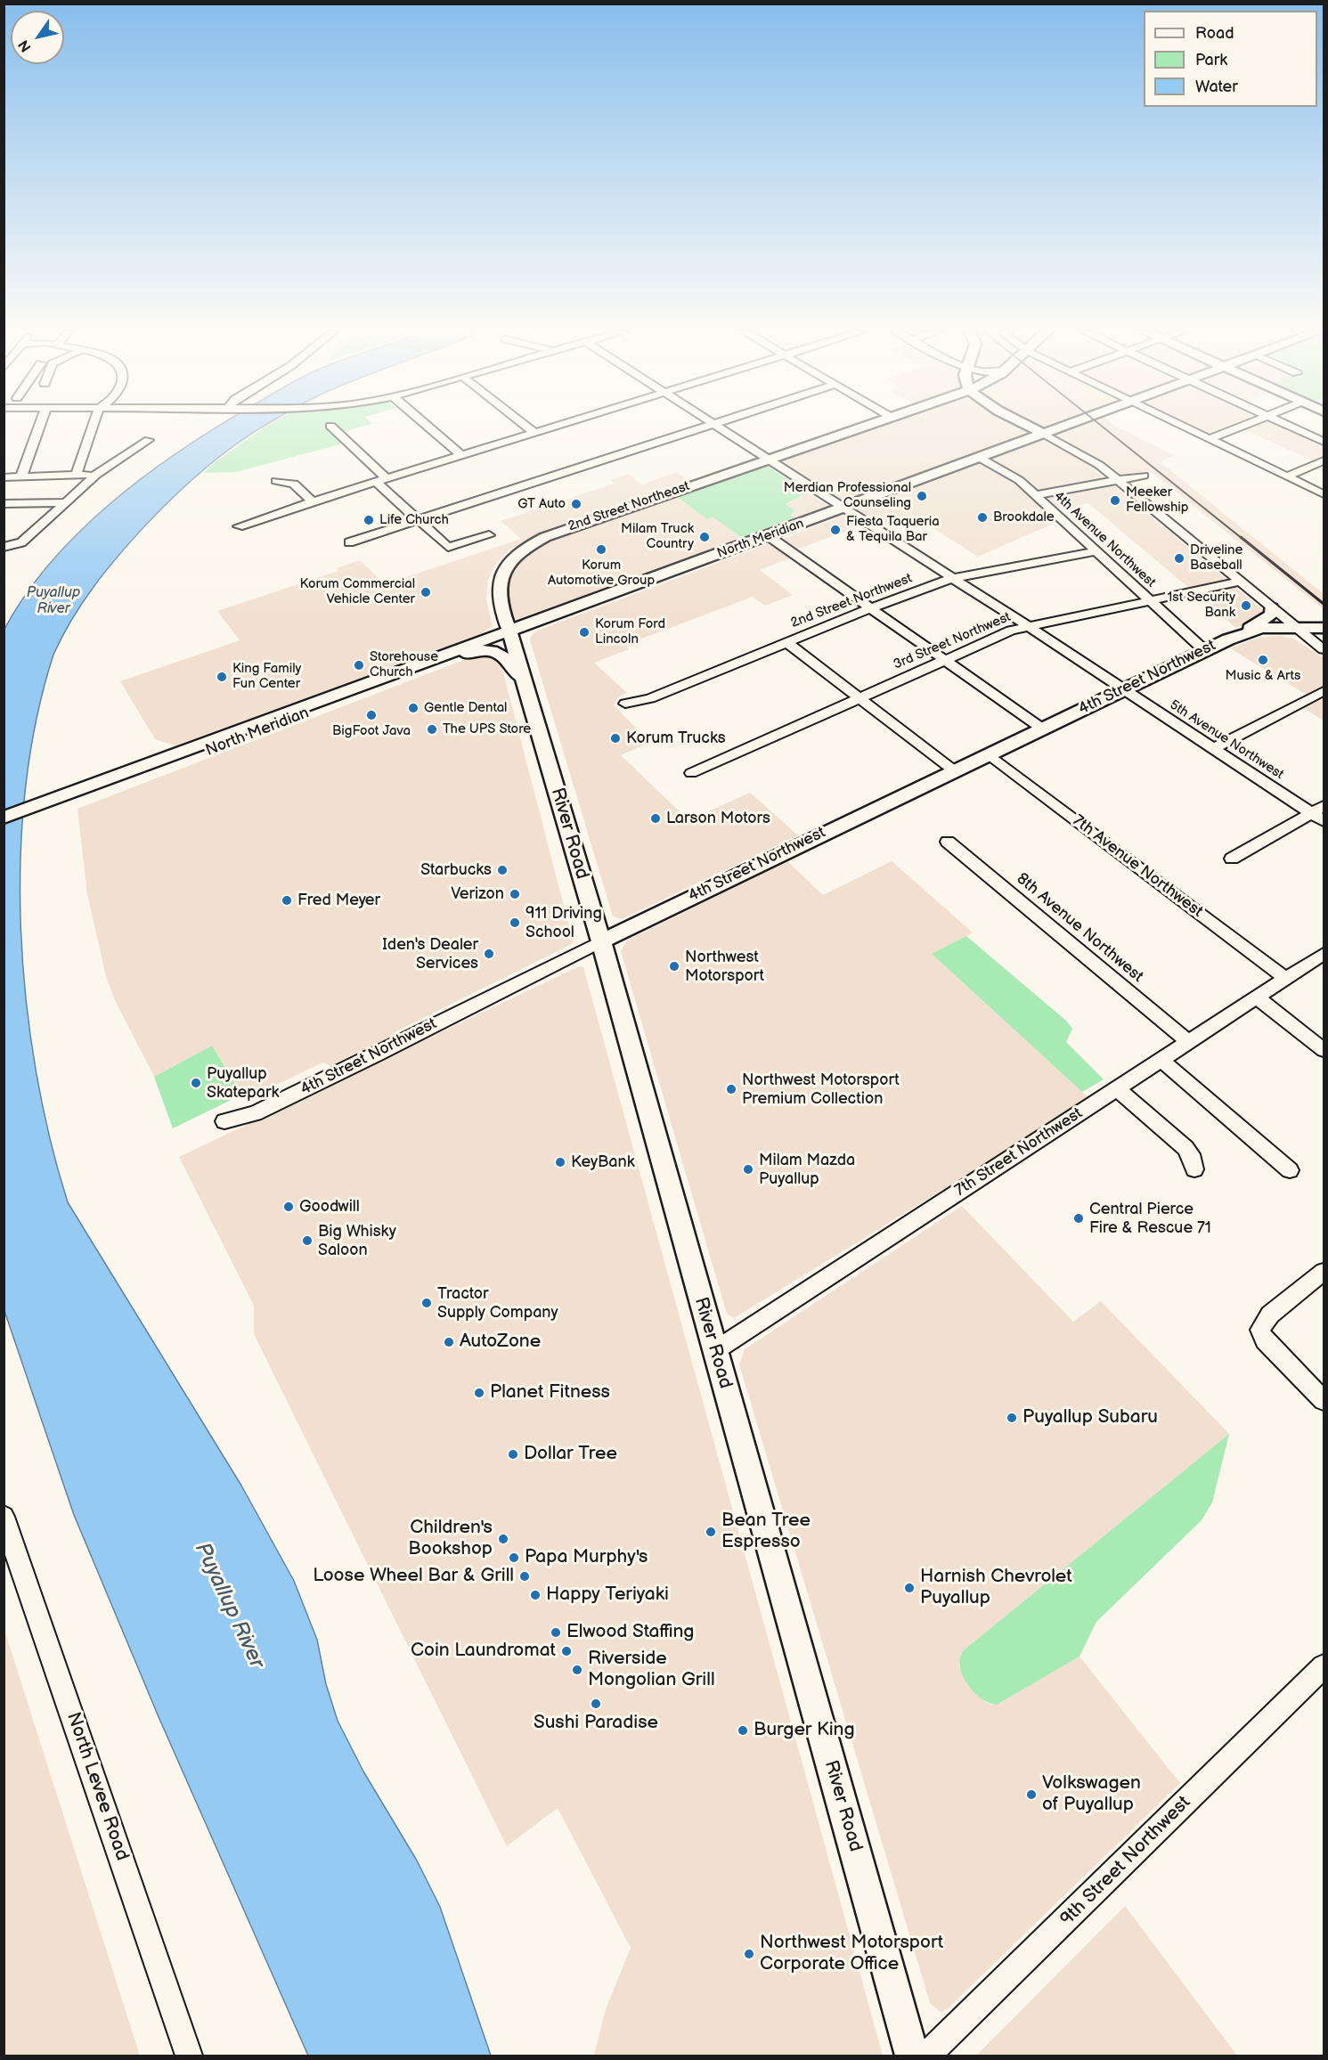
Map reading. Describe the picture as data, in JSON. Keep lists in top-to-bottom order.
{
  "streets": {
    "main road": [
      "2nd Street Northeast",
      "North Meridian",
      "4th Street Northwest",
      "River Road"
    ],
    "street": [
      "4th Avenue Northwest",
      "2nd Street Northwest",
      "3rd Street Northwest",
      "5th Avenue Northwest",
      "7th Avenue Northwest",
      "8th Avenue Northwest",
      "7th Street Northwest",
      "North Levee Road",
      "9th Street Northwest"
    ]
  },
  "crossings": [
    ["2nd Street Northeast", "North Meridian"],
    ["2nd Street Northeast", "5th Avenue Northwest"],
    ["2nd Street Northeast", "River Road"],
    ["North Meridian", "4th Avenue Northwest"],
    ["North Meridian", "5th Avenue Northwest"],
    ["North Meridian", "River Road"],
    ["4th Avenue Northwest", "2nd Street Northwest"],
    ["4th Avenue Northwest", "3rd Street Northwest"],
    ["4th Avenue Northwest", "4th Street Northwest"],
    ["2nd Street Northwest", "5th Avenue Northwest"],
    ["3rd Street Northwest", "5th Avenue Northwest"],
    ["4th Street Northwest", "5th Avenue Northwest"],
    ["4th Street Northwest", "River Road"],
    ["4th Street Northwest", "7th Avenue Northwest"],
    ["River Road", "7th Street Northwest"],
    ["7th Avenue Northwest", "7th Street Northwest"],
    ["8th Avenue Northwest", "7th Street Northwest"]
  ],
  "water": ["Puyallup River"],
  "places": [
    "Merdian Professional Counseling",
    "Meeker Fellowship",
    "GT Auto",
    "Brookdale",
    "Life Church",
    "Fiesta Taqueria & Tequila Bar",
    "Milam Truck Country",
    "Korum Automotive Group",
    "Driveline Baseball",
    "Korum Commercial Vehicle Center",
    "1st Security Bank",
    "Korum Ford Lincoln",
    "Music & Arts",
    "Storehouse Church",
    "King Family Fun Center",
    "Gentle Dental",
    "BigFoot Java",
    "The UPS Store",
    "Korum Trucks",
    "Larson Motors",
    "Starbucks",
    "Verizon",
    "Fred Meyer",
    "911 Driving School",
    "Iden's Dealer Services",
    "Northwest Motorsport",
    "Puyallup Skatepark",
    "Northwest Motorsport Premium Collection",
    "KeyBank",
    "Milam Mazda Puyallup",
    "Goodwill",
    "Central Pierce Fire & Rescue 71",
    "Big Whisky Saloon",
    "Tractor Supply Company",
    "AutoZone",
    "Planet Fitness",
    "Puyallup Subaru",
    "Dollar Tree",
    "Bean Tree Espresso",
    "Children's Bookshop",
    "Papa Murphy's",
    "Loose Wheel Bar & Grill",
    "Harnish Chevrolet Puyallup",
    "Happy Teriyaki",
    "Elwood Staffing",
    "Coin Laundromat",
    "Riverside Mongolian Grill",
    "Sushi Paradise",
    "Burger King",
    "Volkswagen of Puyallup",
    "Northwest Motorsport Corporate Office"
  ],
  "legend": ["Road", "Park", "Water"],
  "north": "bottom left"
}
